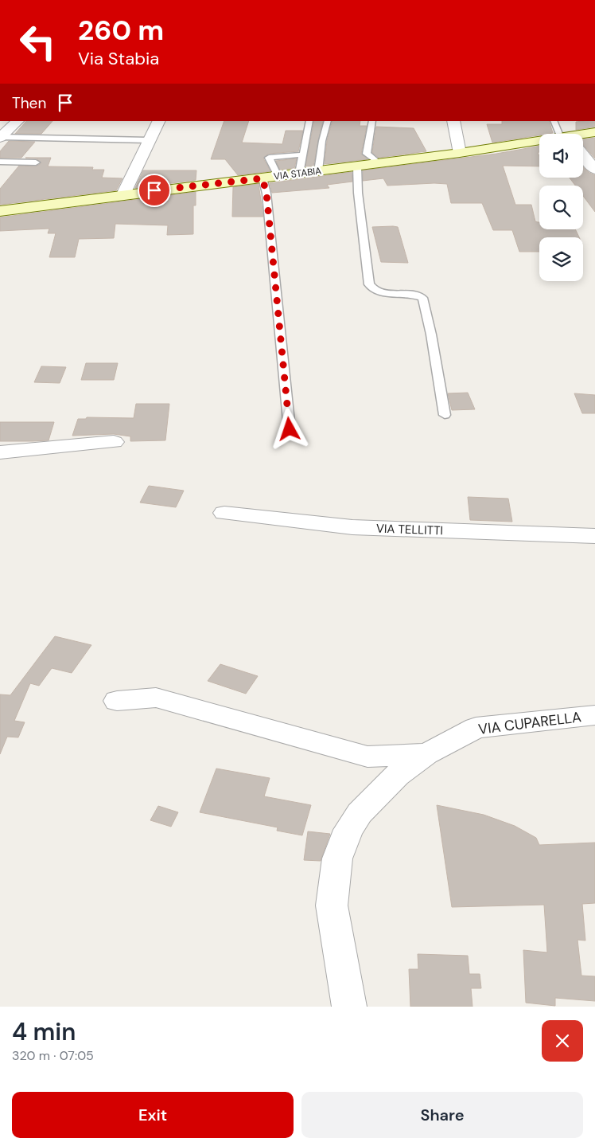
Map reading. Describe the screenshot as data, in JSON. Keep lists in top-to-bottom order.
{
  "streets": {
    "main road": ["VIA STABIA"],
    "street": ["VIA TELLITTI", "VIA CUPARELLA"]
  },
  "page": {
    "turn": ["260 m", "Via Stabia"],
    "then": "Then",
    "heading": ["4 min", "320 m · 07:05"],
    "buttons": ["Exit", "Share"]
  }
}
